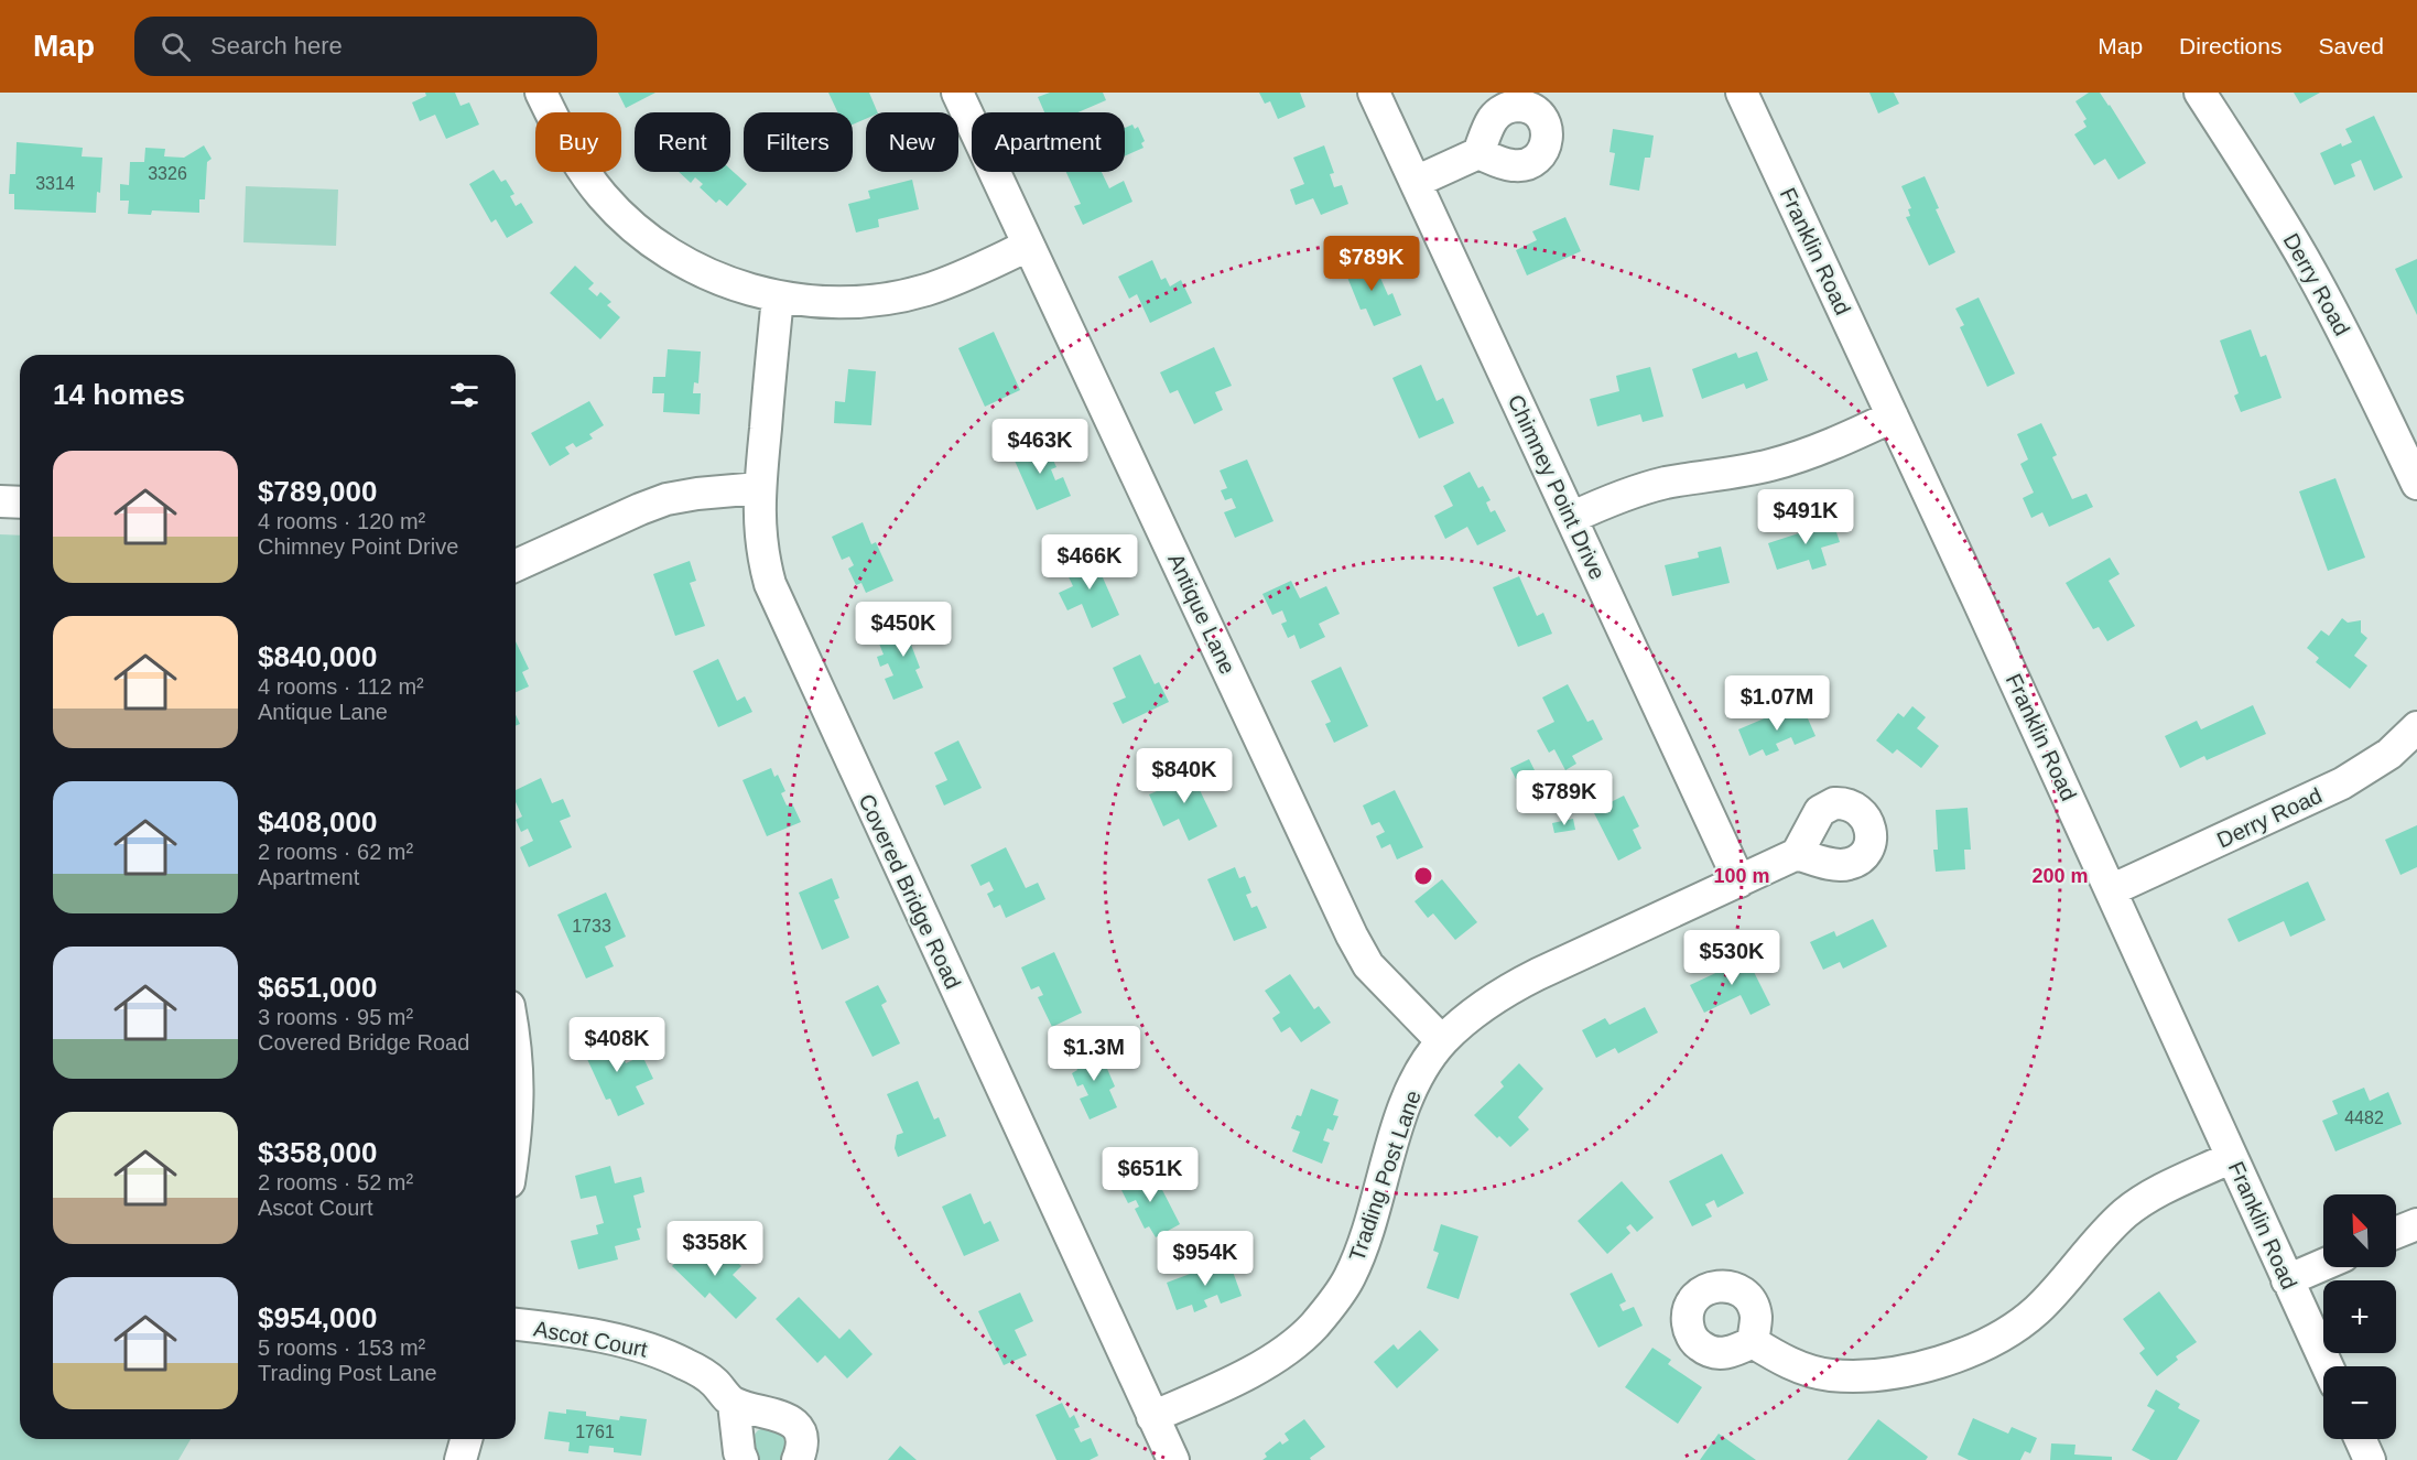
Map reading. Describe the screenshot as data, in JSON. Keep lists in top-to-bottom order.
{
  "streets": {
    "street": [
      "Franklin Road",
      "Derry Road",
      "Chimney Point Drive",
      "Antique Lane",
      "Covered Bridge Road",
      "Trading Post Lane",
      "Ascot Court"
    ]
  },
  "crossings": [
    ["Franklin Road", "Derry Road"],
    ["Chimney Point Drive", "Trading Post Lane"],
    ["Antique Lane", "Trading Post Lane"],
    ["Covered Bridge Road", "Trading Post Lane"]
  ],
  "house_numbers": [
    "3326",
    "3314",
    "1733",
    "4482",
    "1761"
  ],
  "north": "top left",
  "page": {
    "header": "Map",
    "search": "Search here",
    "nav": ["Map", "Directions", "Saved"],
    "chip": [
      "Buy",
      "Rent",
      "Filters",
      "New",
      "Apartment"
    ],
    "price": [
      "$789K",
      "$463K",
      "$491K",
      "$466K",
      "$450K",
      "$1.07M",
      "$840K",
      "$789K",
      "$530K",
      "$408K",
      "$1.3M",
      "$651K",
      "$358K",
      "$954K"
    ],
    "heading": "14 homes",
    "list": [
      {
        "name": "$789,000",
        "note": "4 rooms · 120 m² · Chimney Point Drive"
      },
      {
        "name": "$840,000",
        "note": "4 rooms · 112 m² · Antique Lane"
      },
      {
        "name": "$408,000",
        "note": "2 rooms · 62 m² · Apartment"
      },
      {
        "name": "$651,000",
        "note": "3 rooms · 95 m² · Covered Bridge Road"
      },
      {
        "name": "$358,000",
        "note": "2 rooms · 52 m² · Ascot Court"
      },
      {
        "name": "$954,000",
        "note": "5 rooms · 153 m² · Trading Post Lane"
      }
    ],
    "map_buttons": ["+", "−"]
  },
  "rings": ["100 m", "200 m"]
}
